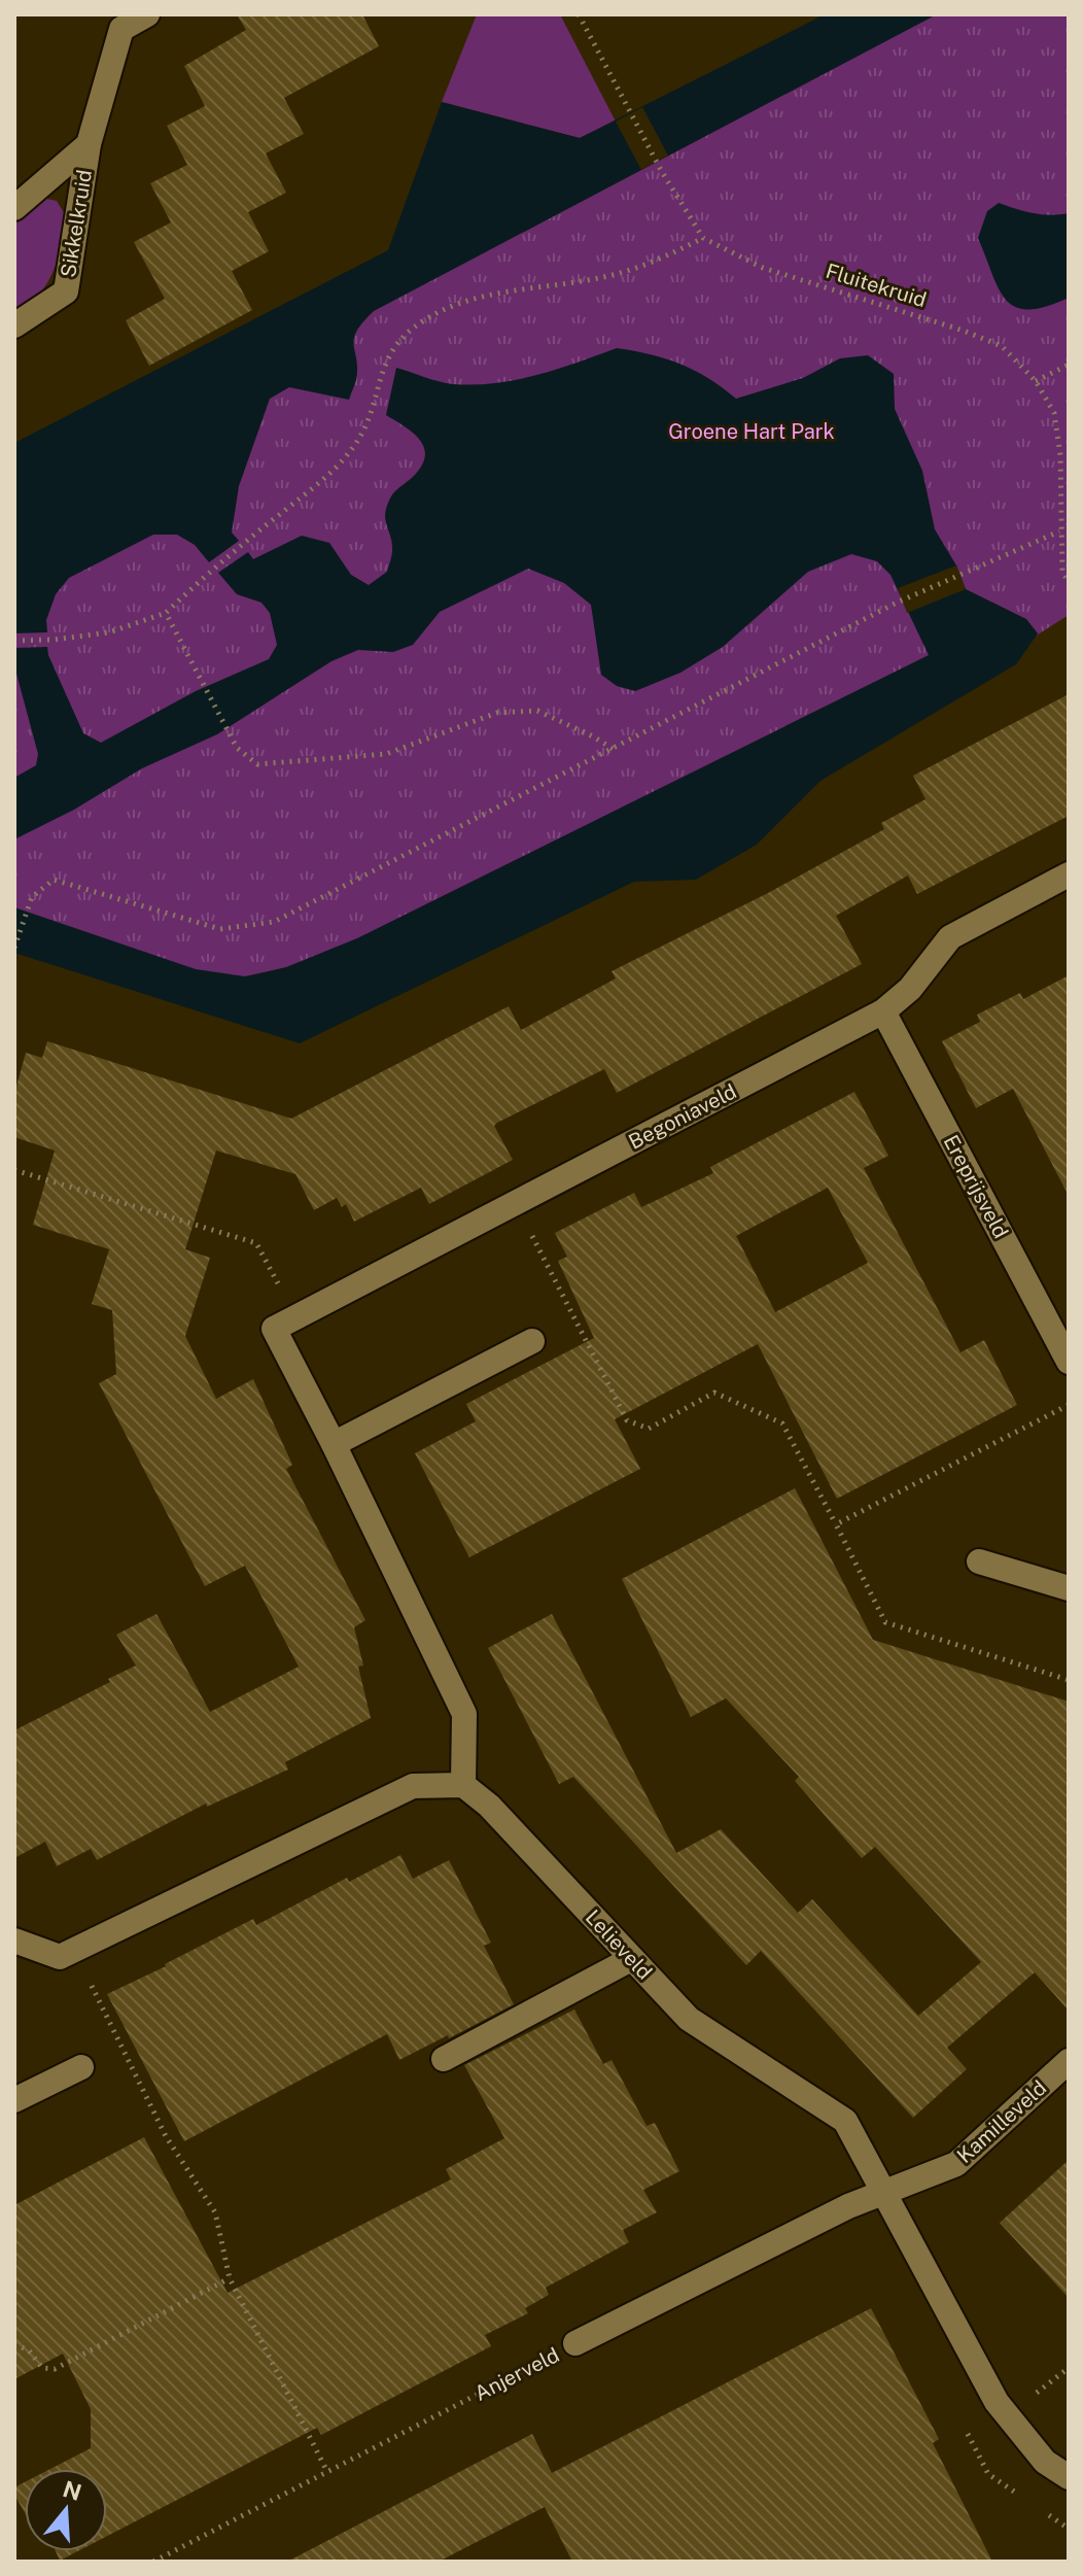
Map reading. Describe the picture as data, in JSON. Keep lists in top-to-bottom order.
{
  "streets": {
    "street": [
      "Sikkelkruid",
      "Begoniaveld",
      "Ereprijsveld",
      "Lelieveld",
      "Kamilleveld",
      "Anjerveld"
    ],
    "path": ["Fluitekruid"]
  },
  "crossings": [
    ["Begoniaveld", "Ereprijsveld"],
    ["Lelieveld", "Kamilleveld"],
    ["Lelieveld", "Anjerveld"],
    ["Kamilleveld", "Anjerveld"]
  ],
  "parks": ["Groene Hart Park"],
  "north": "top"
}
